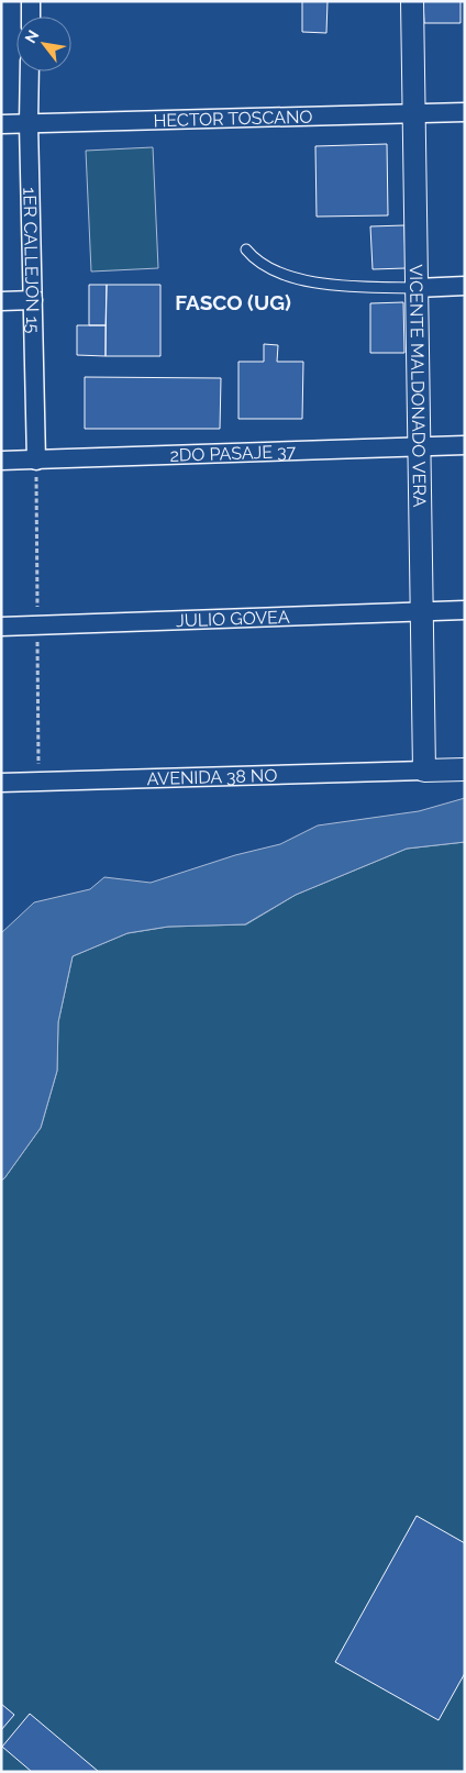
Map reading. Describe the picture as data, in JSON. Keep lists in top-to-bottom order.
{
  "streets": {
    "street": [
      "HECTOR TOSCANO",
      "1ER CALLEJÓN 15",
      "VICENTE MALDONADO VERA",
      "2DO PASAJE 37",
      "JULIO GOVEA",
      "AVENIDA 38 NO"
    ]
  },
  "crossings": [
    ["HECTOR TOSCANO", "1ER CALLEJÓN 15"],
    ["HECTOR TOSCANO", "VICENTE MALDONADO VERA"],
    ["1ER CALLEJÓN 15", "2DO PASAJE 37"],
    ["VICENTE MALDONADO VERA", "2DO PASAJE 37"],
    ["VICENTE MALDONADO VERA", "JULIO GOVEA"],
    ["VICENTE MALDONADO VERA", "AVENIDA 38 NO"]
  ],
  "districts": ["FASCO (UG)"],
  "north": "top left"
}
